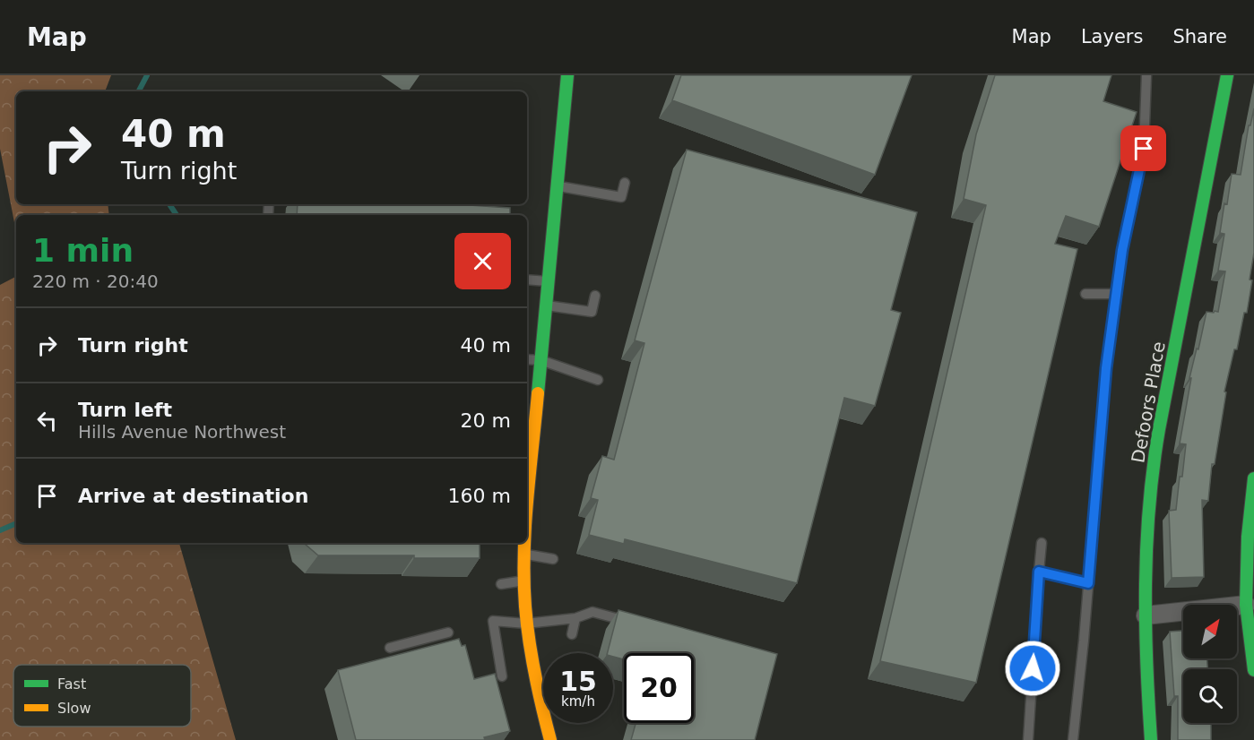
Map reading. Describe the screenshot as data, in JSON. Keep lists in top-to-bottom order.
{
  "streets": {
    "street": ["Defoors Place"]
  },
  "legend": ["Fast", "Slow"],
  "north": "top right",
  "page": {
    "header": "Map",
    "nav": ["Map", "Layers", "Share"],
    "turn": ["40 m", "Turn right"],
    "heading": ["1 min", "220 m · 20:40"],
    "list": [
      {
        "name": "Turn right",
        "value": "40 m"
      },
      {
        "name": "Turn left",
        "note": "Hills Avenue Northwest",
        "value": "20 m"
      },
      {
        "name": "Arrive at destination",
        "value": "160 m"
      }
    ],
    "speed": "15 km/h",
    "limit": "20"
  }
}
